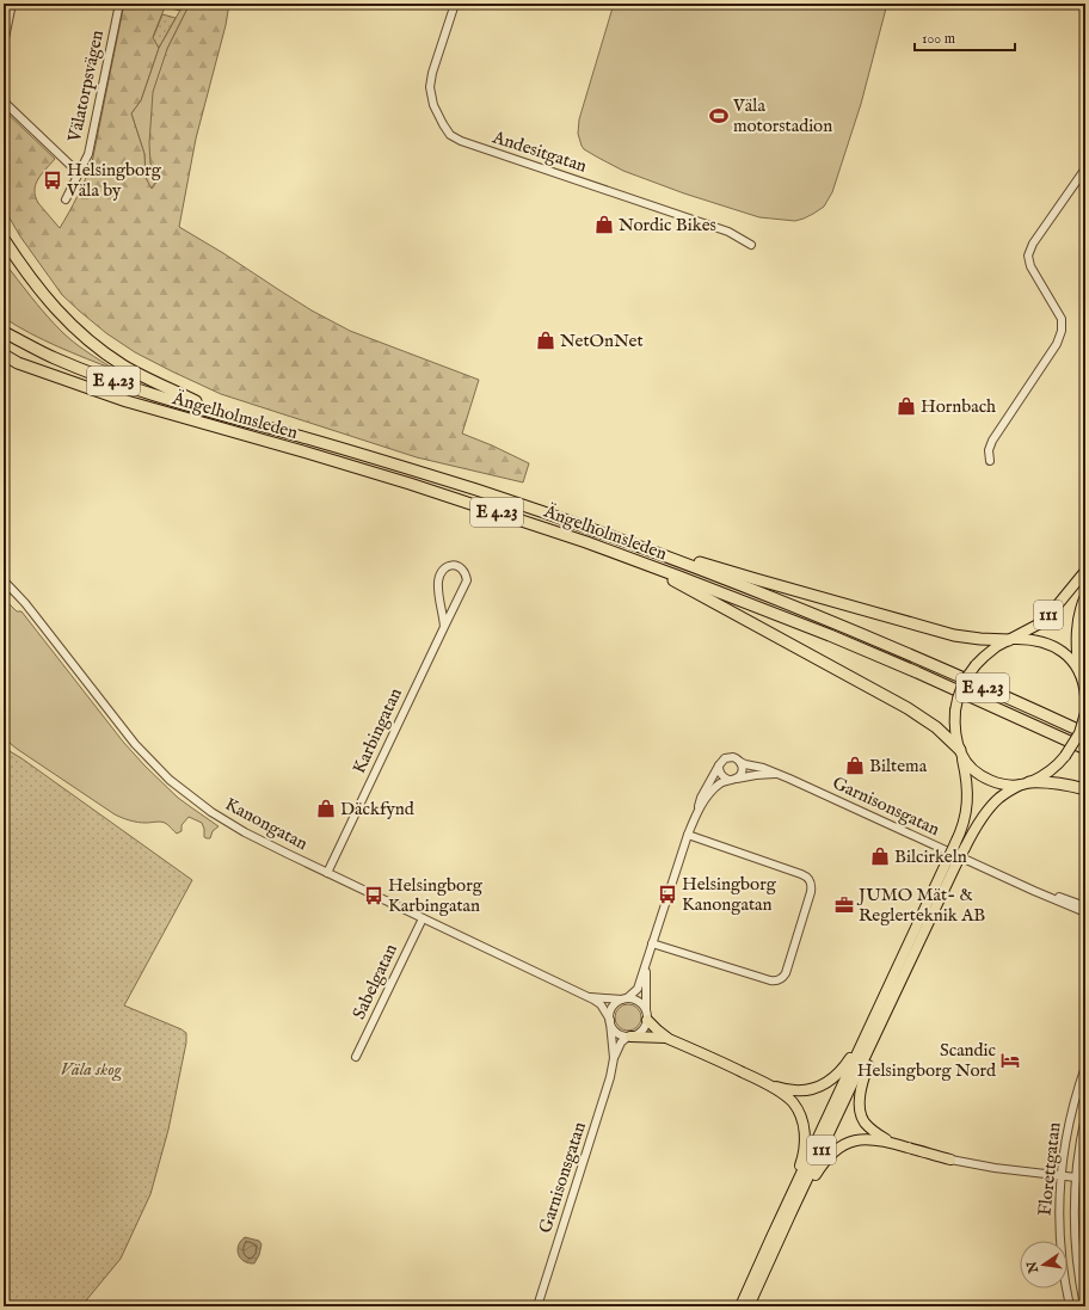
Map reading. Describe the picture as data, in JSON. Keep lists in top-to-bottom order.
{
  "streets": {
    "highway": ["E 4.23", "Ängelholmsleden"],
    "main road": ["111"],
    "street": [
      "Välatorpsvägen",
      "Andesitgatan",
      "Karbingatan",
      "Garnisonsgatan",
      "Kanongatan",
      "Sabelgatan",
      "Florettgatan"
    ]
  },
  "crossings": [
    ["E 4.23", "Ängelholmsleden"],
    ["Karbingatan", "Kanongatan"],
    ["Garnisonsgatan", "Kanongatan"],
    ["Kanongatan", "Sabelgatan"]
  ],
  "parks": ["Väla skog"],
  "places": {
    "sports": ["Väla motorstadion"],
    "bus stop": ["Helsingborg Väla by", "Helsingborg Kanongatan", "Helsingborg Karbingatan"],
    "shop": [
      "Nordic Bikes",
      "NetOnNet",
      "Hornbach",
      "Biltema",
      "Däckfynd",
      "Bilcirkeln"
    ],
    "office": ["JUMO Mät- & Reglerteknik AB"],
    "hotel": ["Scandic Helsingborg Nord"]
  },
  "scale_bar": "100 m",
  "north": "left"
}
